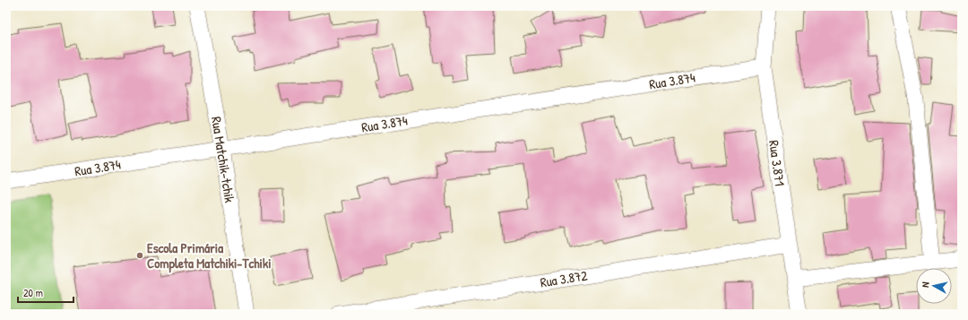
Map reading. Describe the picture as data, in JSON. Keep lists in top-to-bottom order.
{
  "streets": {
    "street": [
      "Rua 3.874",
      "Rua Matchik-tchik",
      "Rua 3.871",
      "Rua 3.872"
    ]
  },
  "crossings": [
    ["Rua 3.874", "Rua Matchik-tchik"],
    ["Rua 3.874", "Rua 3.871"],
    ["Rua 3.871", "Rua 3.872"]
  ],
  "places": ["Escola Primária Completa Matchiki-Tchiki"],
  "scale_bar": "20 m",
  "north": "left"
}
